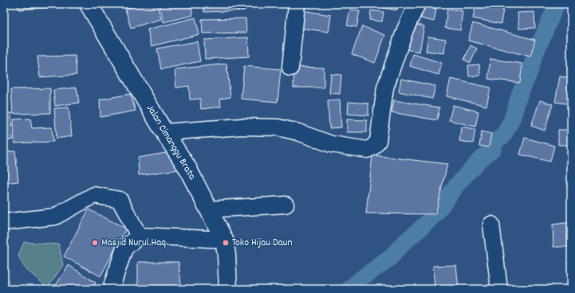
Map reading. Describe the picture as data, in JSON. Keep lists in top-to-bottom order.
{
  "streets": {
    "street": ["Jalan Cimanggu Brata"]
  },
  "places": ["Masjid Nurul Haq", "Toko Hijau Daun"]
}
